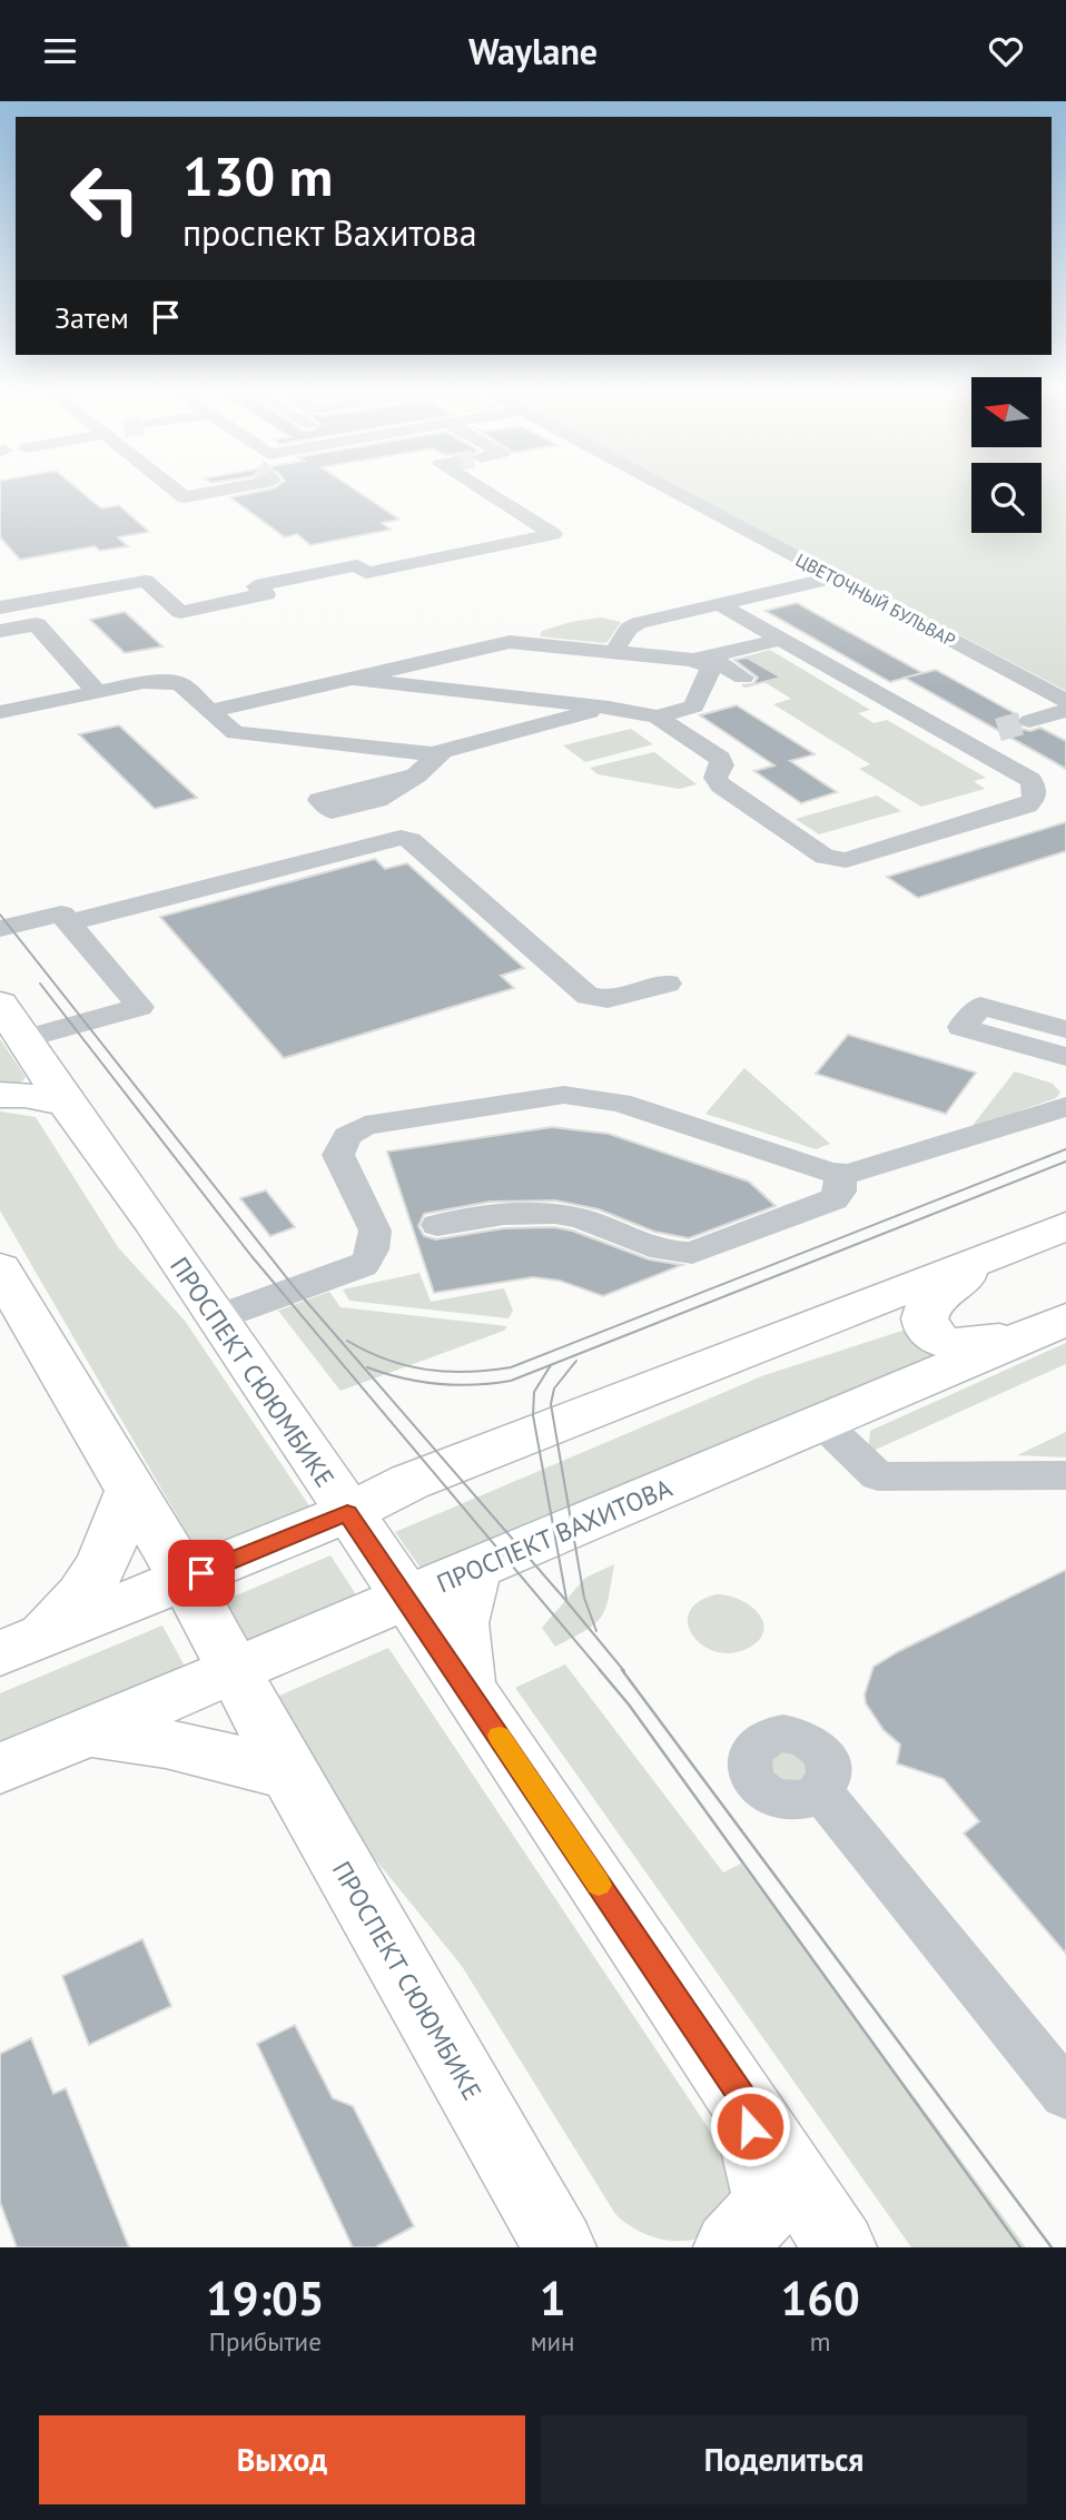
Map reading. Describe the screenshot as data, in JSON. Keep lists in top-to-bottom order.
{
  "streets": {
    "main road": ["ПРОСПЕКТ СЮЮМБИКЕ", "ПРОСПЕКТ ВАХИТОВА"],
    "street": ["ЦВЕТОЧНЫЙ БУЛЬВАР"]
  },
  "crossings": [
    ["ПРОСПЕКТ СЮЮМБИКЕ", "ПРОСПЕКТ ВАХИТОВА"]
  ],
  "north": "left",
  "page": {
    "header": "Waylane",
    "turn": ["130 m", "проспект Вахитова"],
    "then": "Затем",
    "eta": [
      "19:05",
      "Прибытие",
      "1",
      "мин",
      "160",
      "m"
    ],
    "buttons": ["Выход", "Поделиться"]
  }
}
